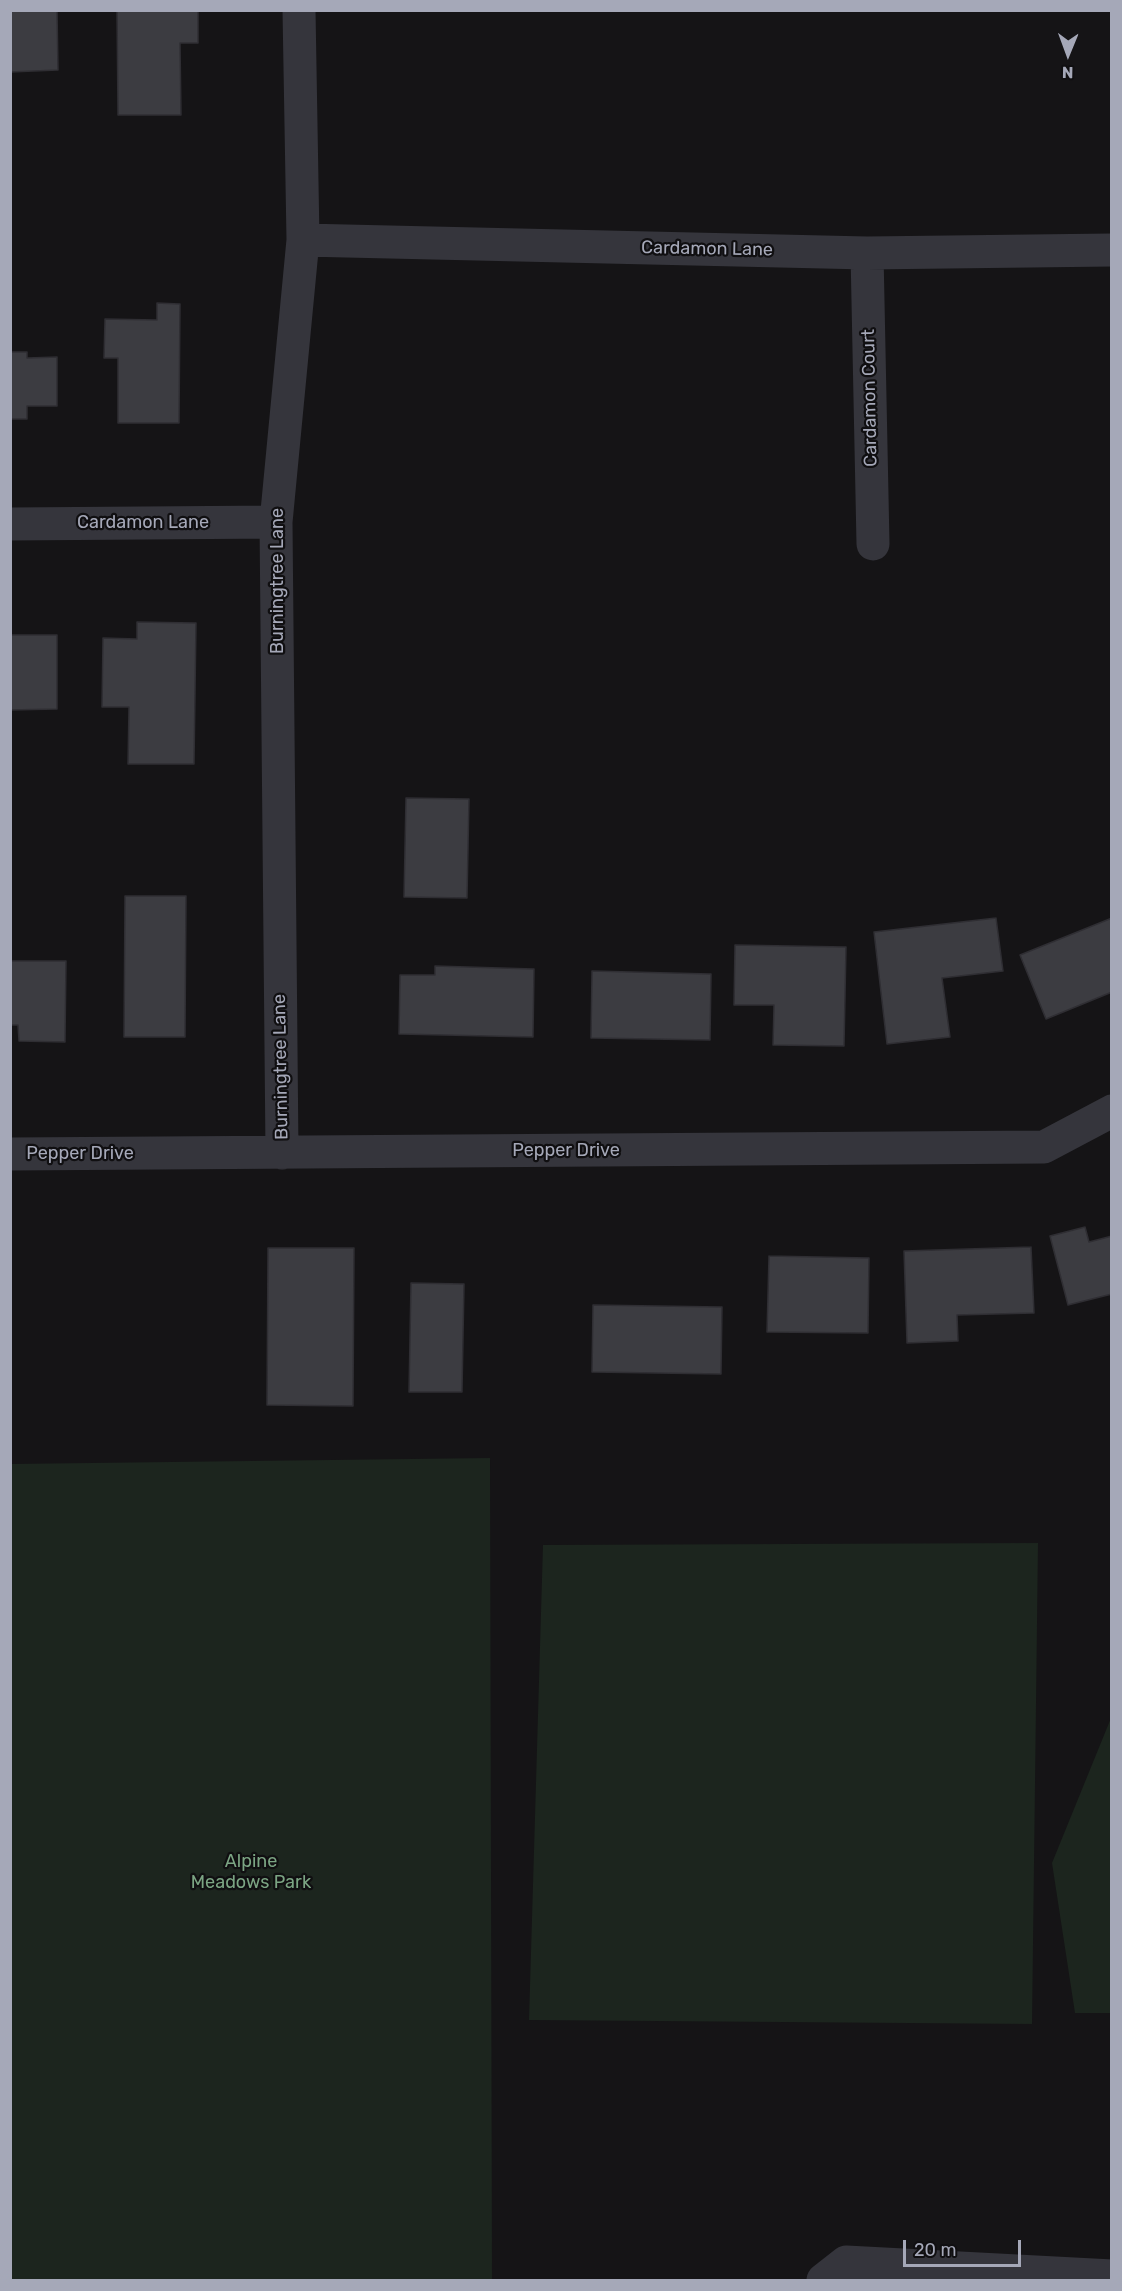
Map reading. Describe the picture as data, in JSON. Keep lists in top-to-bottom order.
{
  "streets": {
    "street": [
      "Cardamon Lane",
      "Cardamon Court",
      "Burningtree Lane",
      "Pepper Drive"
    ]
  },
  "crossings": [
    ["Cardamon Lane", "Cardamon Court"],
    ["Cardamon Lane", "Burningtree Lane"],
    ["Burningtree Lane", "Pepper Drive"]
  ],
  "parks": ["Alpine Meadows Park"],
  "scale_bar": "20 m",
  "north": "bottom"
}
